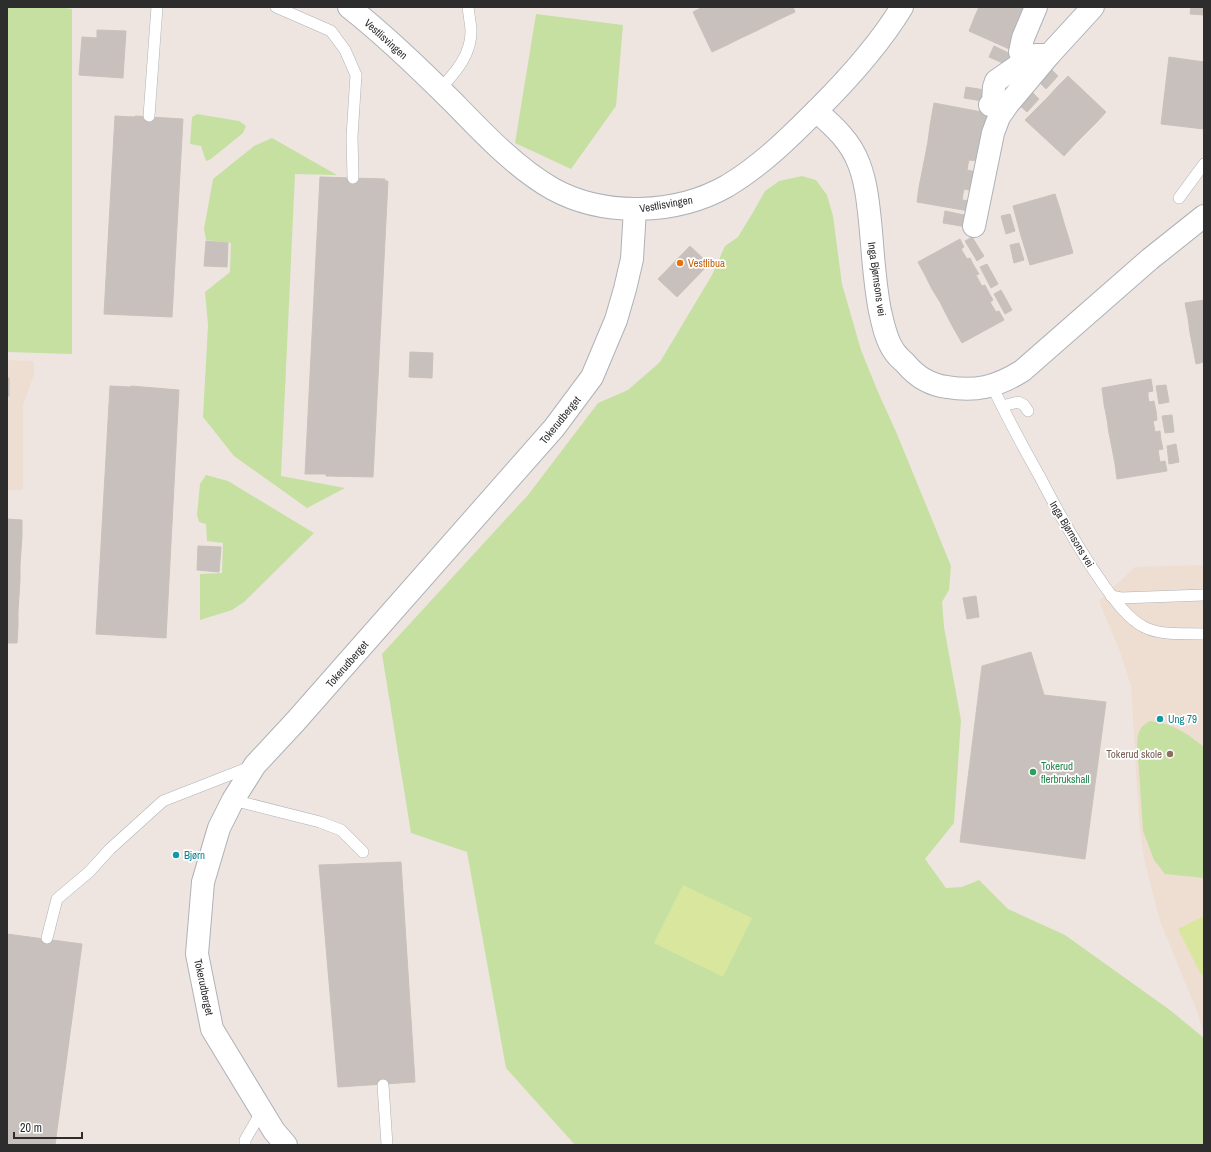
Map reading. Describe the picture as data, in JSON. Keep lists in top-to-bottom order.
{
  "streets": {
    "street": ["Vestlisvingen", "Inga Bjørnsons vei", "Tokerudberget"]
  },
  "crossings": [
    ["Vestlisvingen", "Inga Bjørnsons vei"],
    ["Vestlisvingen", "Tokerudberget"]
  ],
  "places": [
    "Vestlibua",
    "Ung 79",
    "Tokerud skole",
    "Tokerud flerbrukshall",
    "Bjørn"
  ],
  "scale_bar": "20 m"
}
